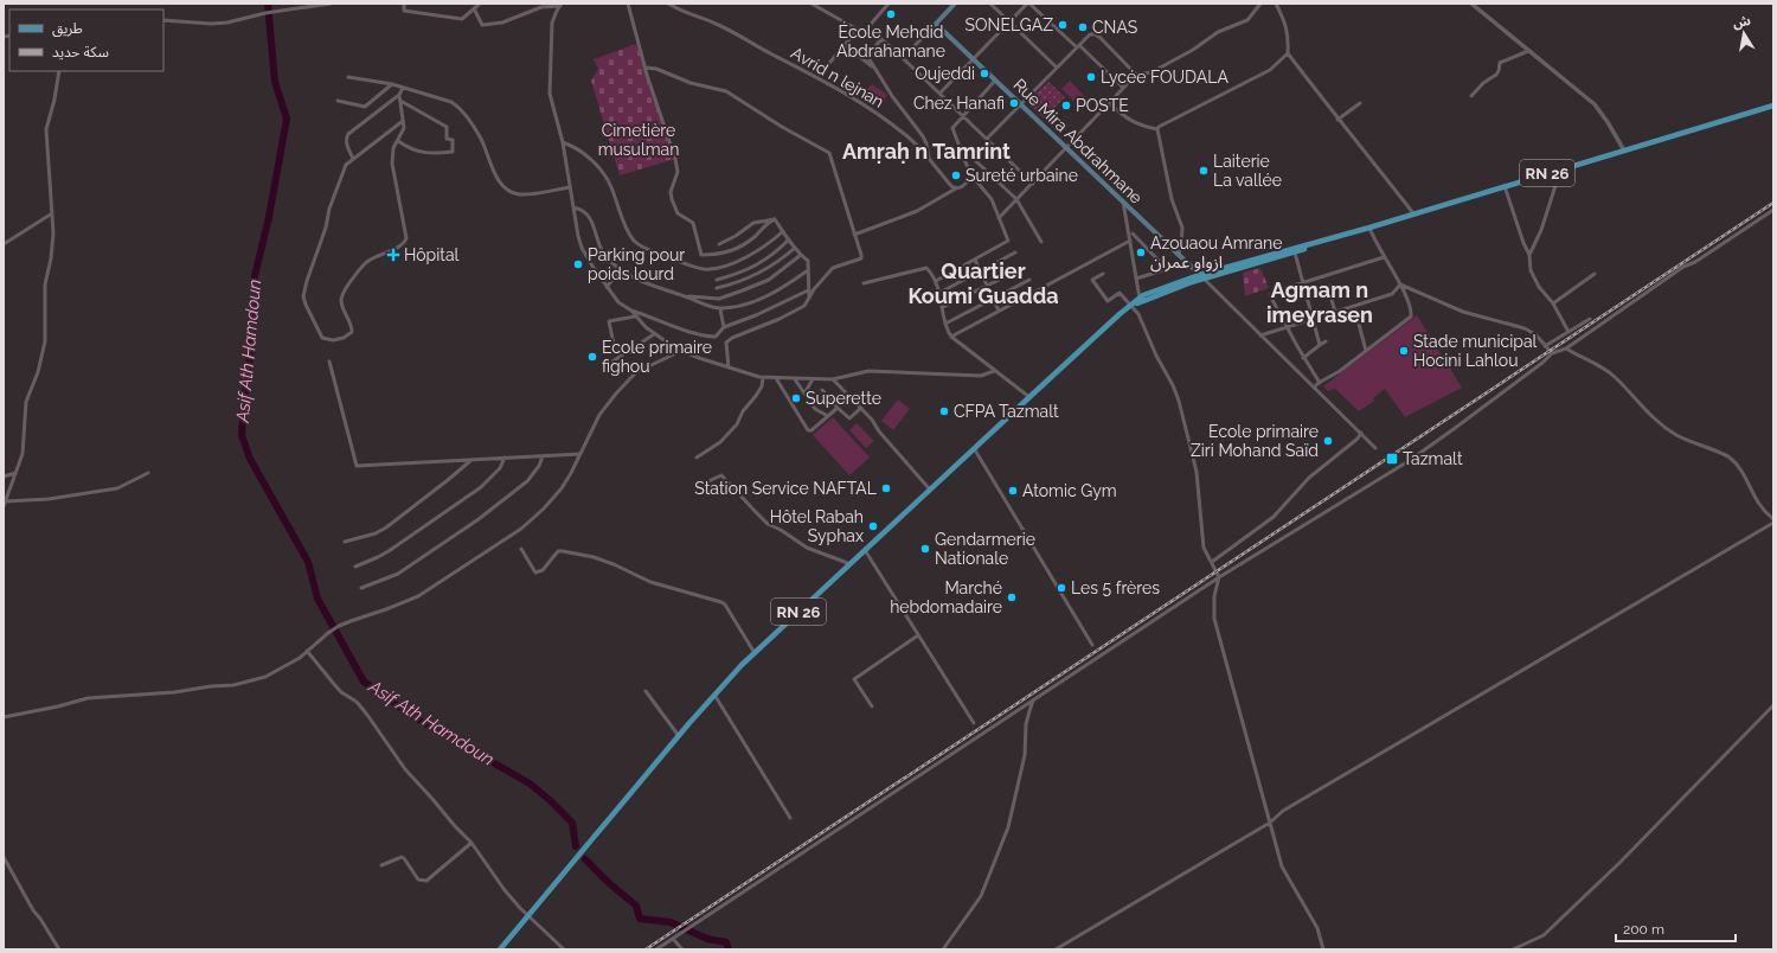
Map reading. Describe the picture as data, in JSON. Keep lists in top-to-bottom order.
{
  "streets": {
    "main road": ["Rue Mira Abdrahmane", "RN 26"],
    "street": ["Avrid n lejnan"]
  },
  "crossings": [
    ["Rue Mira Abdrahmane", "RN 26"]
  ],
  "districts": ["Amṛaḥ n Tamrint", "Quartier Koumi Guadda", "Agmam n imeɣrasen"],
  "water": ["Asif Ath Hamdoun"],
  "parks": ["Cimetière musulman"],
  "places": {
    "other": [
      "École Mehdid Abdrahamane",
      "SONELGAZ",
      "CNAS",
      "Oujeddi",
      "Lycée FOUDALA",
      "Chez Hanafi",
      "POSTE",
      "Laiterie La vallée",
      "Sureté urbaine",
      "Azouaou Amrane ازواو عمران",
      "Parking pour poids lourd",
      "Stade municipal Hocini Lahlou",
      "Ecole primaire fighou",
      "Superette",
      "CFPA Tazmalt",
      "Ecole primaire Ziri Mohand Saïd",
      "Station Service NAFTAL",
      "Atomic Gym",
      "Hôtel Rabah Syphax",
      "Gendarmerie Nationale",
      "Les 5 frères",
      "Marché hebdomadaire"
    ],
    "health": ["Hôpital"],
    "transit": ["Tazmalt"]
  },
  "legend": ["طريق", "سكة حديد"],
  "scale_bar": "200 m",
  "north": "top"
}
